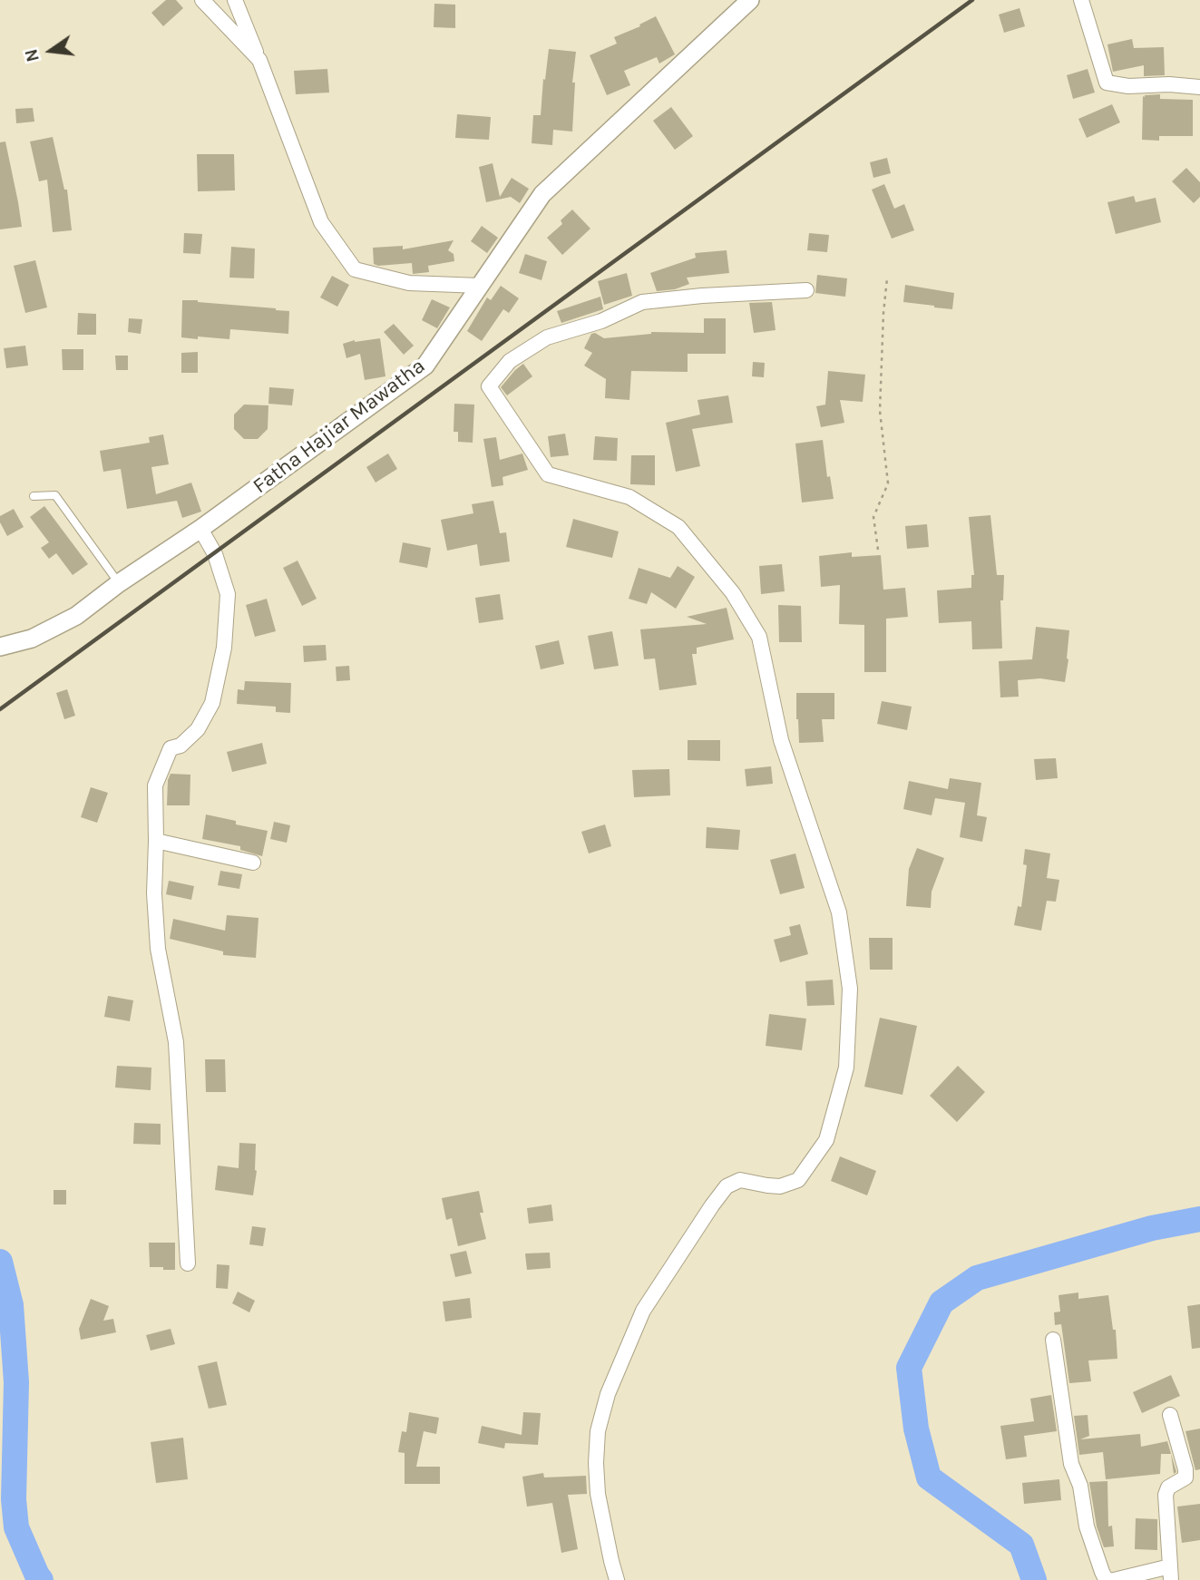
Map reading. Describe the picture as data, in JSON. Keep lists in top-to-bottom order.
{
  "streets": {
    "street": ["Fatha Hajiar Mawatha"]
  },
  "north": "left"
}
